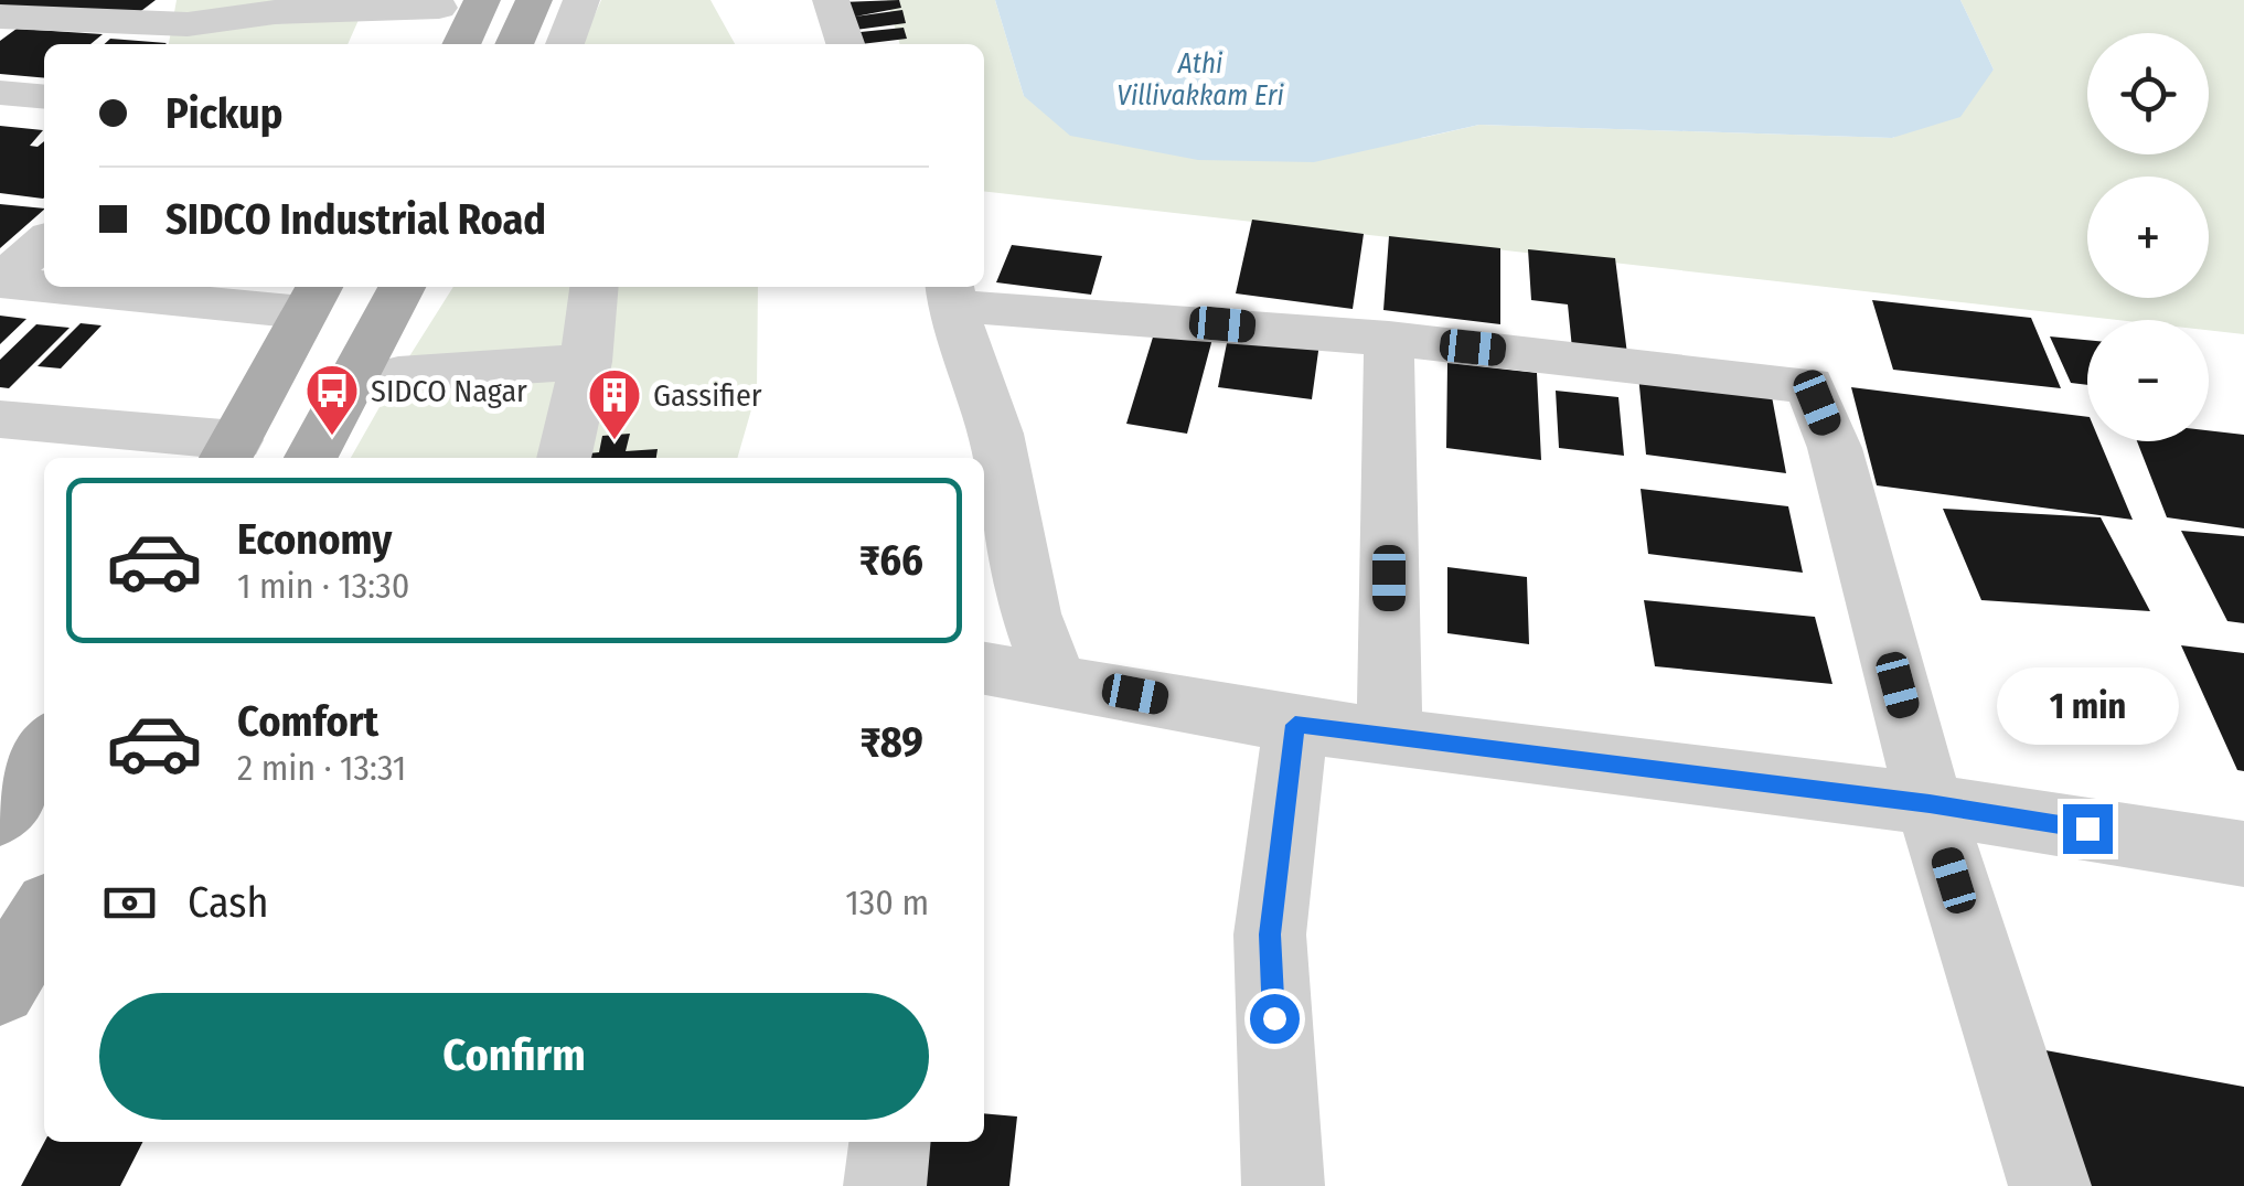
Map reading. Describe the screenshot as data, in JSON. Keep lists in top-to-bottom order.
{
  "water": ["Athi Villivakkam Eri"],
  "places": {
    "bus stop": ["SIDCO Nagar"],
    "building": ["Gassifier"]
  },
  "page": {
    "map_buttons": ["+", "−"],
    "banner": ["Pickup", "SIDCO Industrial Road"],
    "list": [
      {
        "name": "Economy",
        "note": "1 min · 13:30",
        "value": "₹66"
      },
      {
        "name": "Comfort",
        "note": "2 min · 13:31",
        "value": "₹89"
      }
    ],
    "bubble": "1 min",
    "pay": ["Cash", "130 m"],
    "buttons": "Confirm"
  }
}
